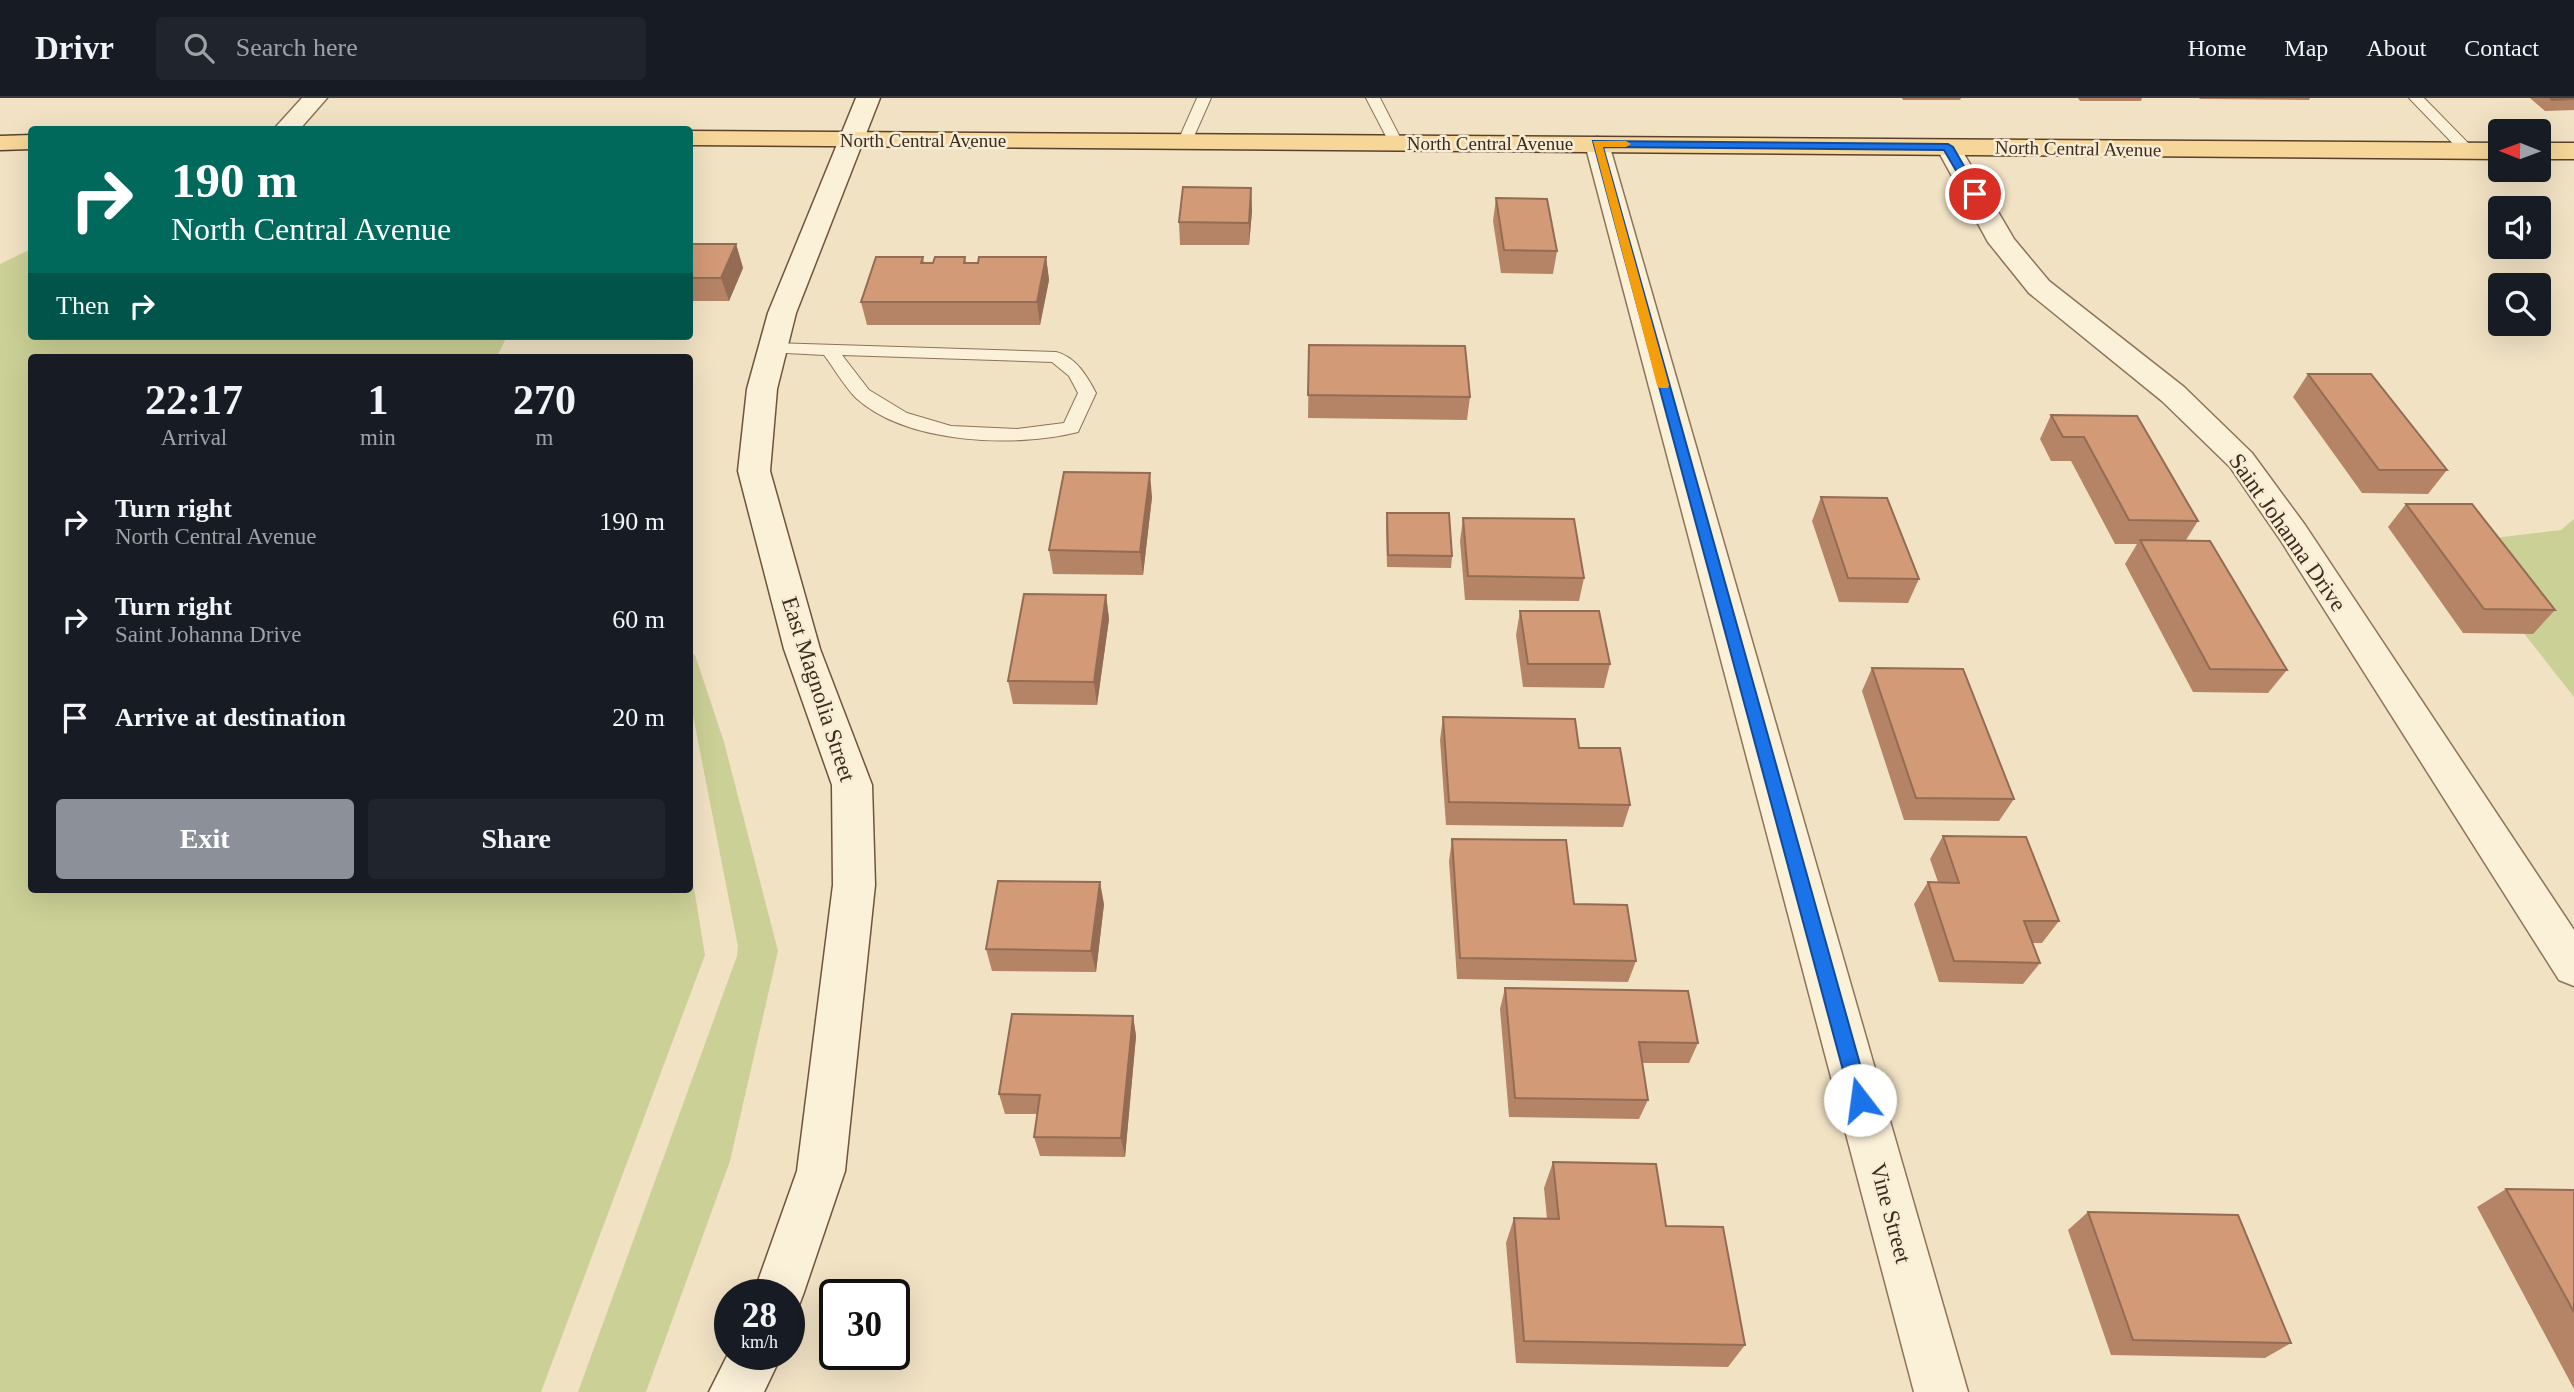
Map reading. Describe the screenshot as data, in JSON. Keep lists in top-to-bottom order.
{
  "streets": {
    "main road": ["North Central Avenue"],
    "street": ["Saint Johanna Drive", "East Magnolia Street", "Vine Street"]
  },
  "crossings": [
    ["North Central Avenue", "Saint Johanna Drive"],
    ["North Central Avenue", "East Magnolia Street"],
    ["North Central Avenue", "Vine Street"]
  ],
  "north": "left",
  "page": {
    "header": "Drivr",
    "search": "Search here",
    "nav": [
      "Home",
      "Map",
      "About",
      "Contact"
    ],
    "turn": ["190 m", "North Central Avenue"],
    "then": "Then",
    "eta": [
      "22:17",
      "Arrival",
      "1",
      "min",
      "270",
      "m"
    ],
    "list": [
      {
        "name": "Turn right",
        "note": "North Central Avenue",
        "value": "190 m"
      },
      {
        "name": "Turn right",
        "note": "Saint Johanna Drive",
        "value": "60 m"
      },
      {
        "name": "Arrive at destination",
        "value": "20 m"
      }
    ],
    "buttons": ["Exit", "Share"],
    "speed": "28 km/h",
    "limit": "30"
  }
}
